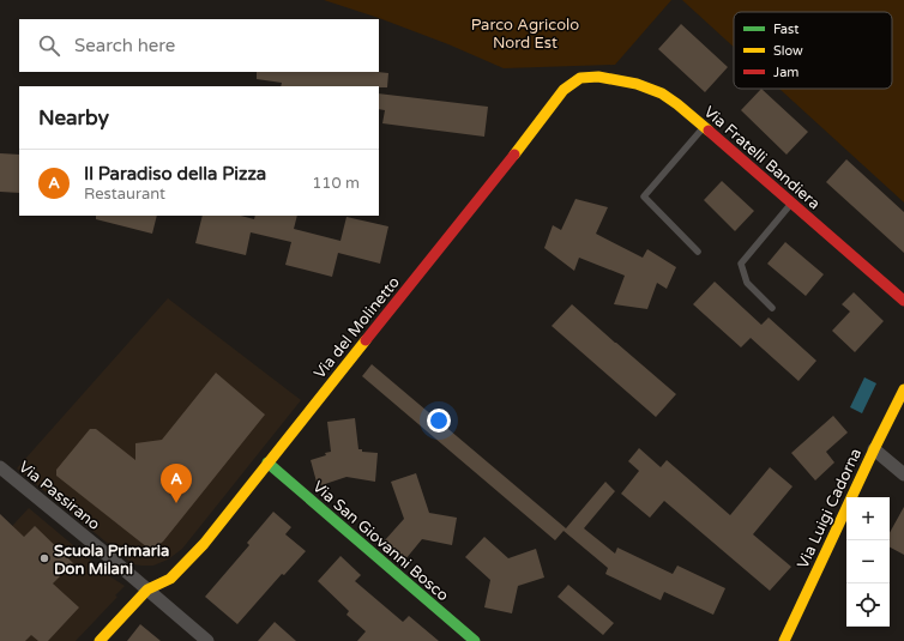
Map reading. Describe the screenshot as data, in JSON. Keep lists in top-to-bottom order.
{
  "streets": {
    "street": [
      "Via Fratelli Bandiera",
      "Via del Molinetto",
      "Via Passirano",
      "Via Luigi Cadorna",
      "Via San Giovanni Bosco"
    ]
  },
  "crossings": [
    ["Via Fratelli Bandiera", "Via del Molinetto"],
    ["Via del Molinetto", "Via Passirano"],
    ["Via del Molinetto", "Via San Giovanni Bosco"]
  ],
  "parks": ["Parco Agricolo Nord Est"],
  "places": ["Scuola Primaria Don Milani"],
  "legend": ["Fast", "Slow", "Jam"],
  "page": {
    "search": "Search here",
    "heading": "Nearby",
    "list": [
      {
        "mark": "A",
        "name": "Il Paradiso della Pizza",
        "note": "Restaurant",
        "value": "110 m"
      }
    ],
    "pins": "A",
    "map_buttons": ["+", "−"]
  }
}
